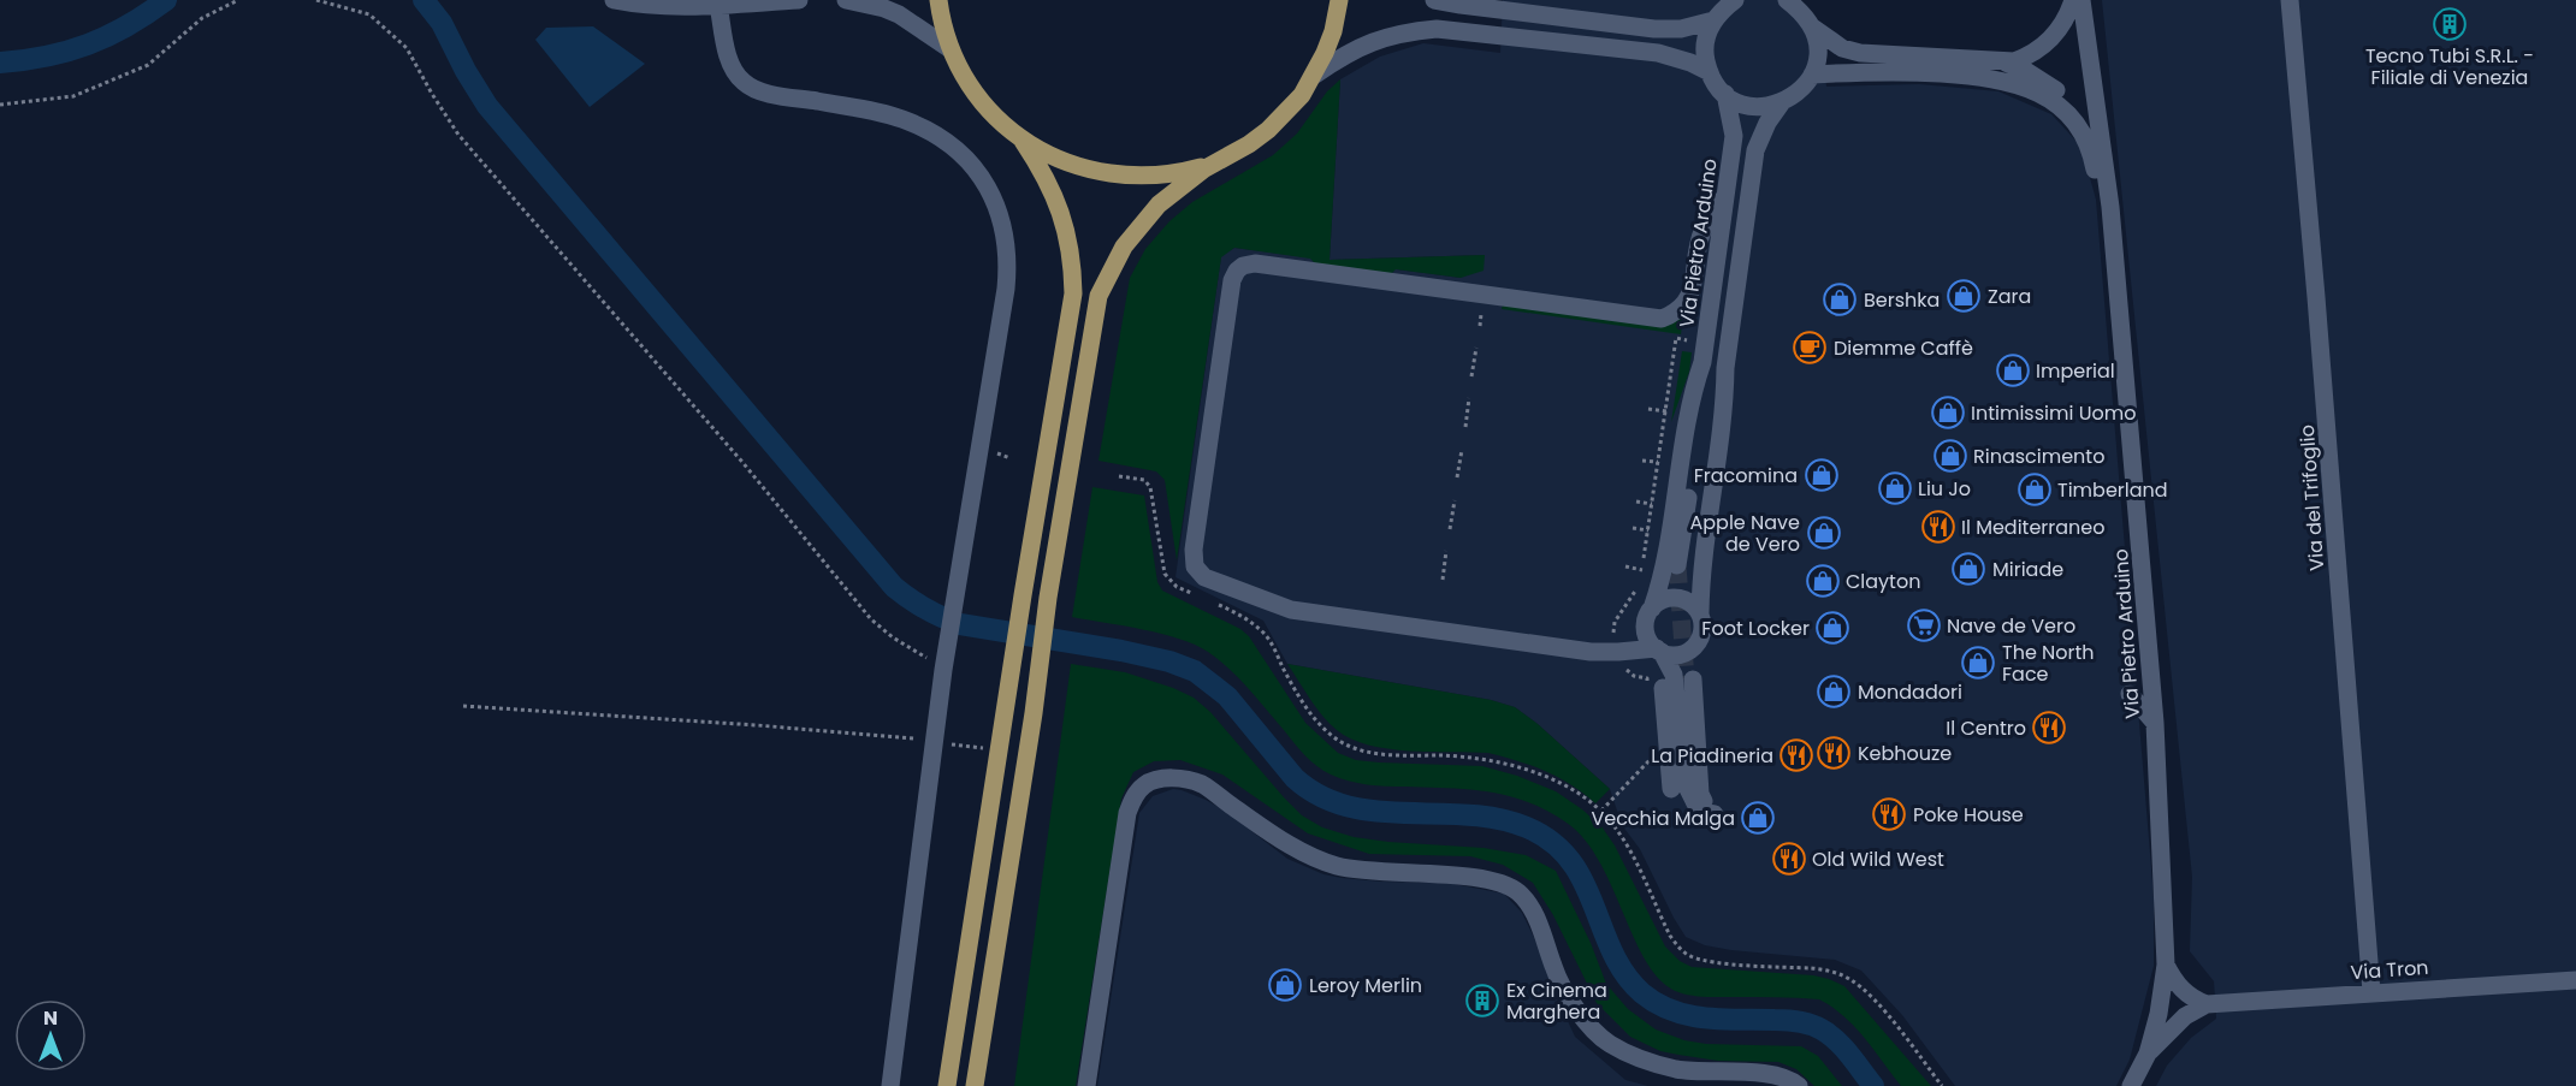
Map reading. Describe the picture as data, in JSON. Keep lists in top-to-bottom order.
{
  "streets": {
    "street": ["Via Pietro Arduino", "Via del Trifoglio", "Via Tron"]
  },
  "crossings": [
    ["Via Pietro Arduino", "Via Tron"],
    ["Via del Trifoglio", "Via Tron"]
  ],
  "places": {
    "building": ["Tecno Tubi S.R.L. - Filiale di Venezia", "Ex Cinema Marghera"],
    "shop": [
      "Zara",
      "Bershka",
      "Imperial",
      "Intimissimi Uomo",
      "Rinascimento",
      "Fracomina",
      "Liu Jo",
      "Timberland",
      "Apple Nave de Vero",
      "Miriade",
      "Clayton",
      "Foot Locker",
      "The North Face",
      "Mondadori",
      "Vecchia Malga",
      "Leroy Merlin"
    ],
    "cafe": ["Diemme Caffè"],
    "restaurant": [
      "Il Mediterraneo",
      "Il Centro",
      "Kebhouze",
      "La Piadineria",
      "Poke House",
      "Old Wild West"
    ],
    "supermarket": ["Nave de Vero"]
  },
  "north": "top"
}
